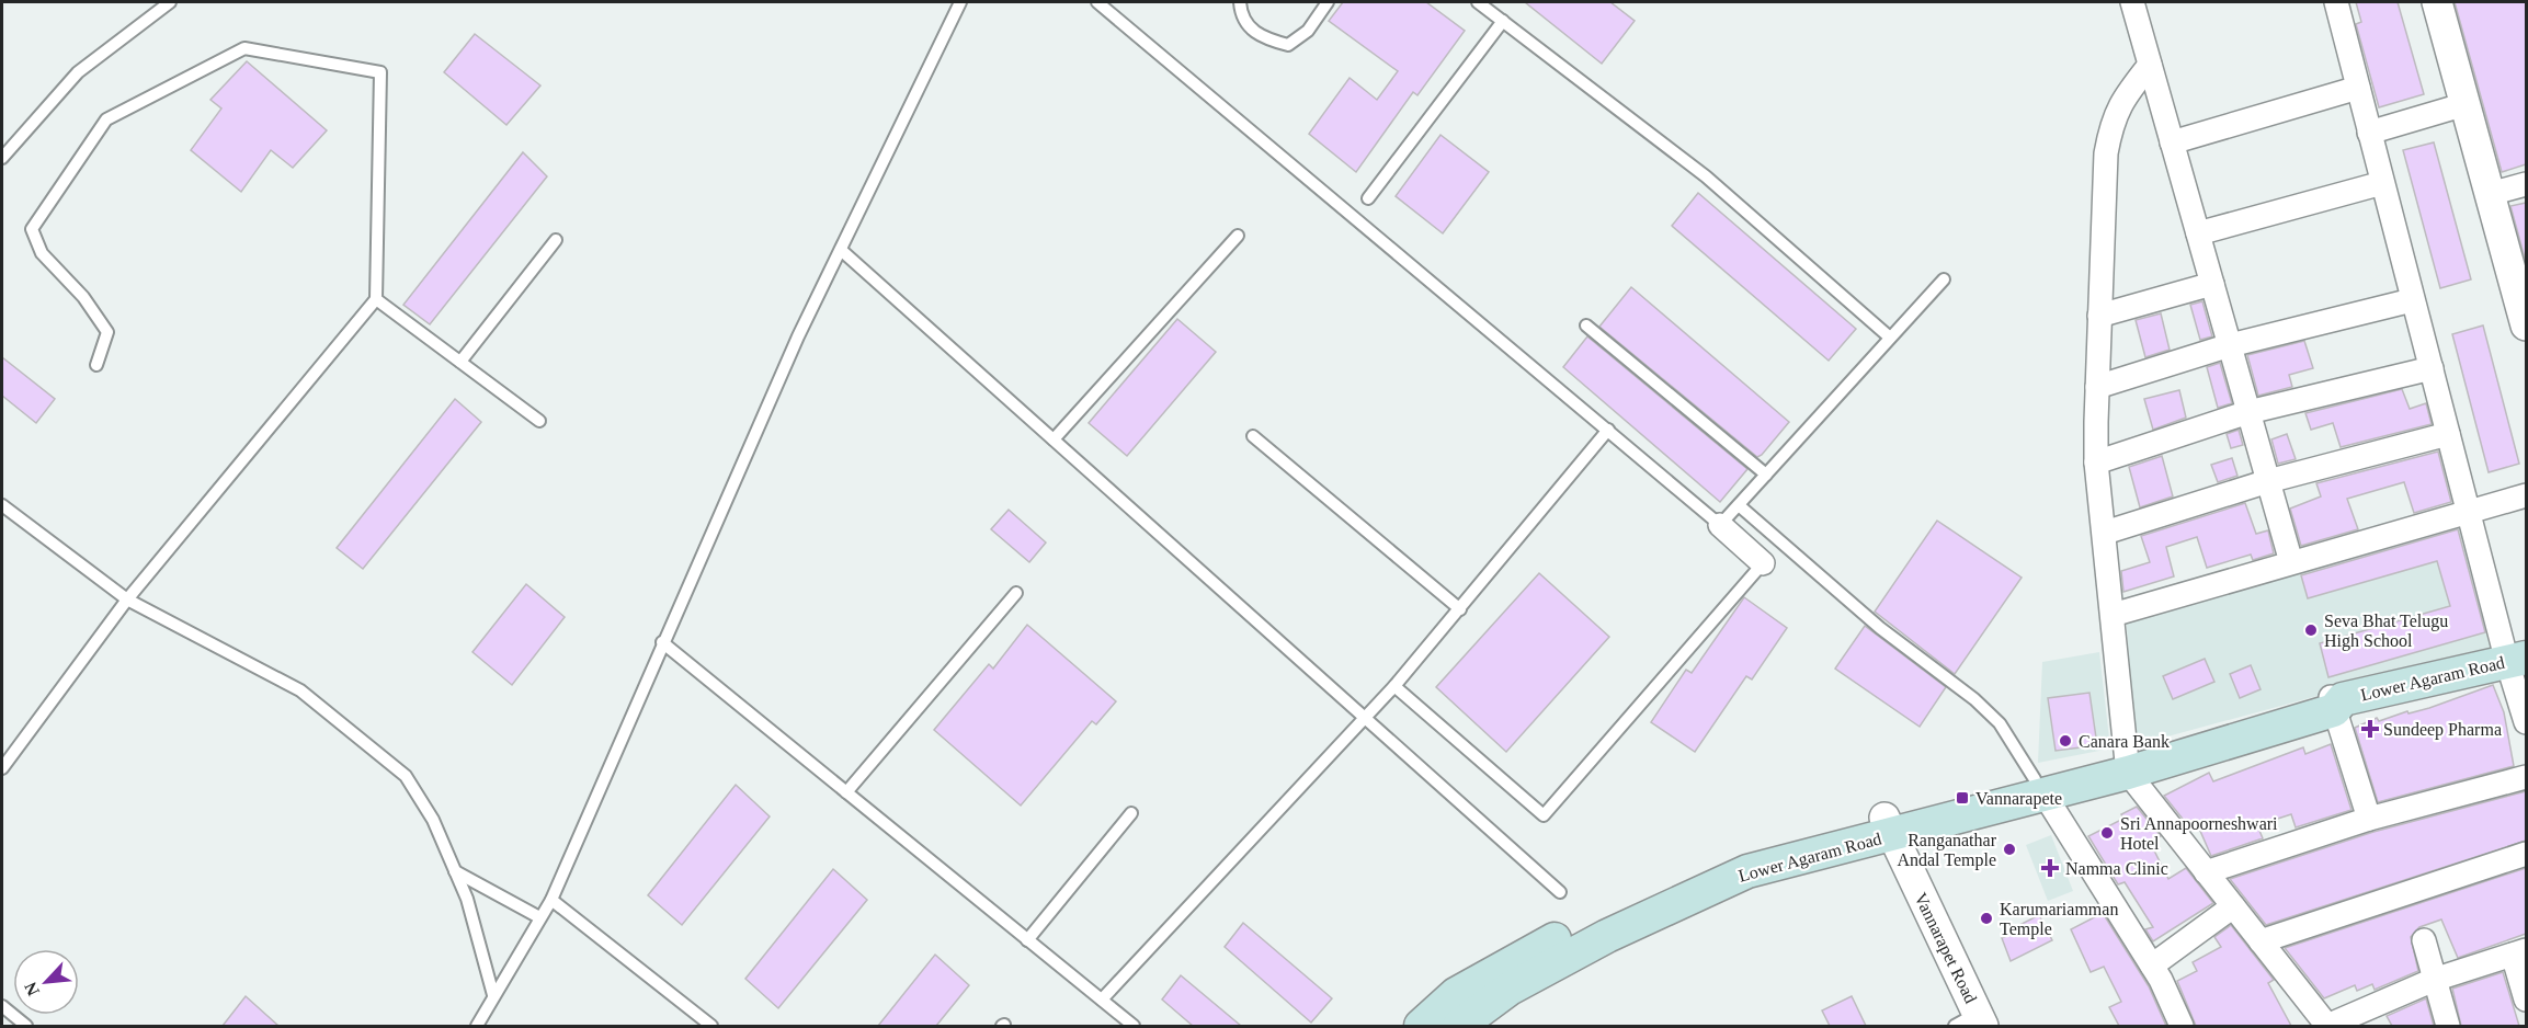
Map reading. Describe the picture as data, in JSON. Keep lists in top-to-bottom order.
{
  "streets": {
    "main road": ["Lower Agaram Road"],
    "street": ["Vannarapet Road"]
  },
  "crossings": [
    ["Lower Agaram Road", "Vannarapet Road"]
  ],
  "places": {
    "other": [
      "Seva Bhat Telugu High School",
      "Canara Bank",
      "Sri Annapoorneshwari Hotel",
      "Ranganathar Andal Temple",
      "Karumariamman Temple"
    ],
    "health": ["Sundeep Pharma", "Namma Clinic"],
    "transit": ["Vannarapete"]
  },
  "north": "bottom left"
}
